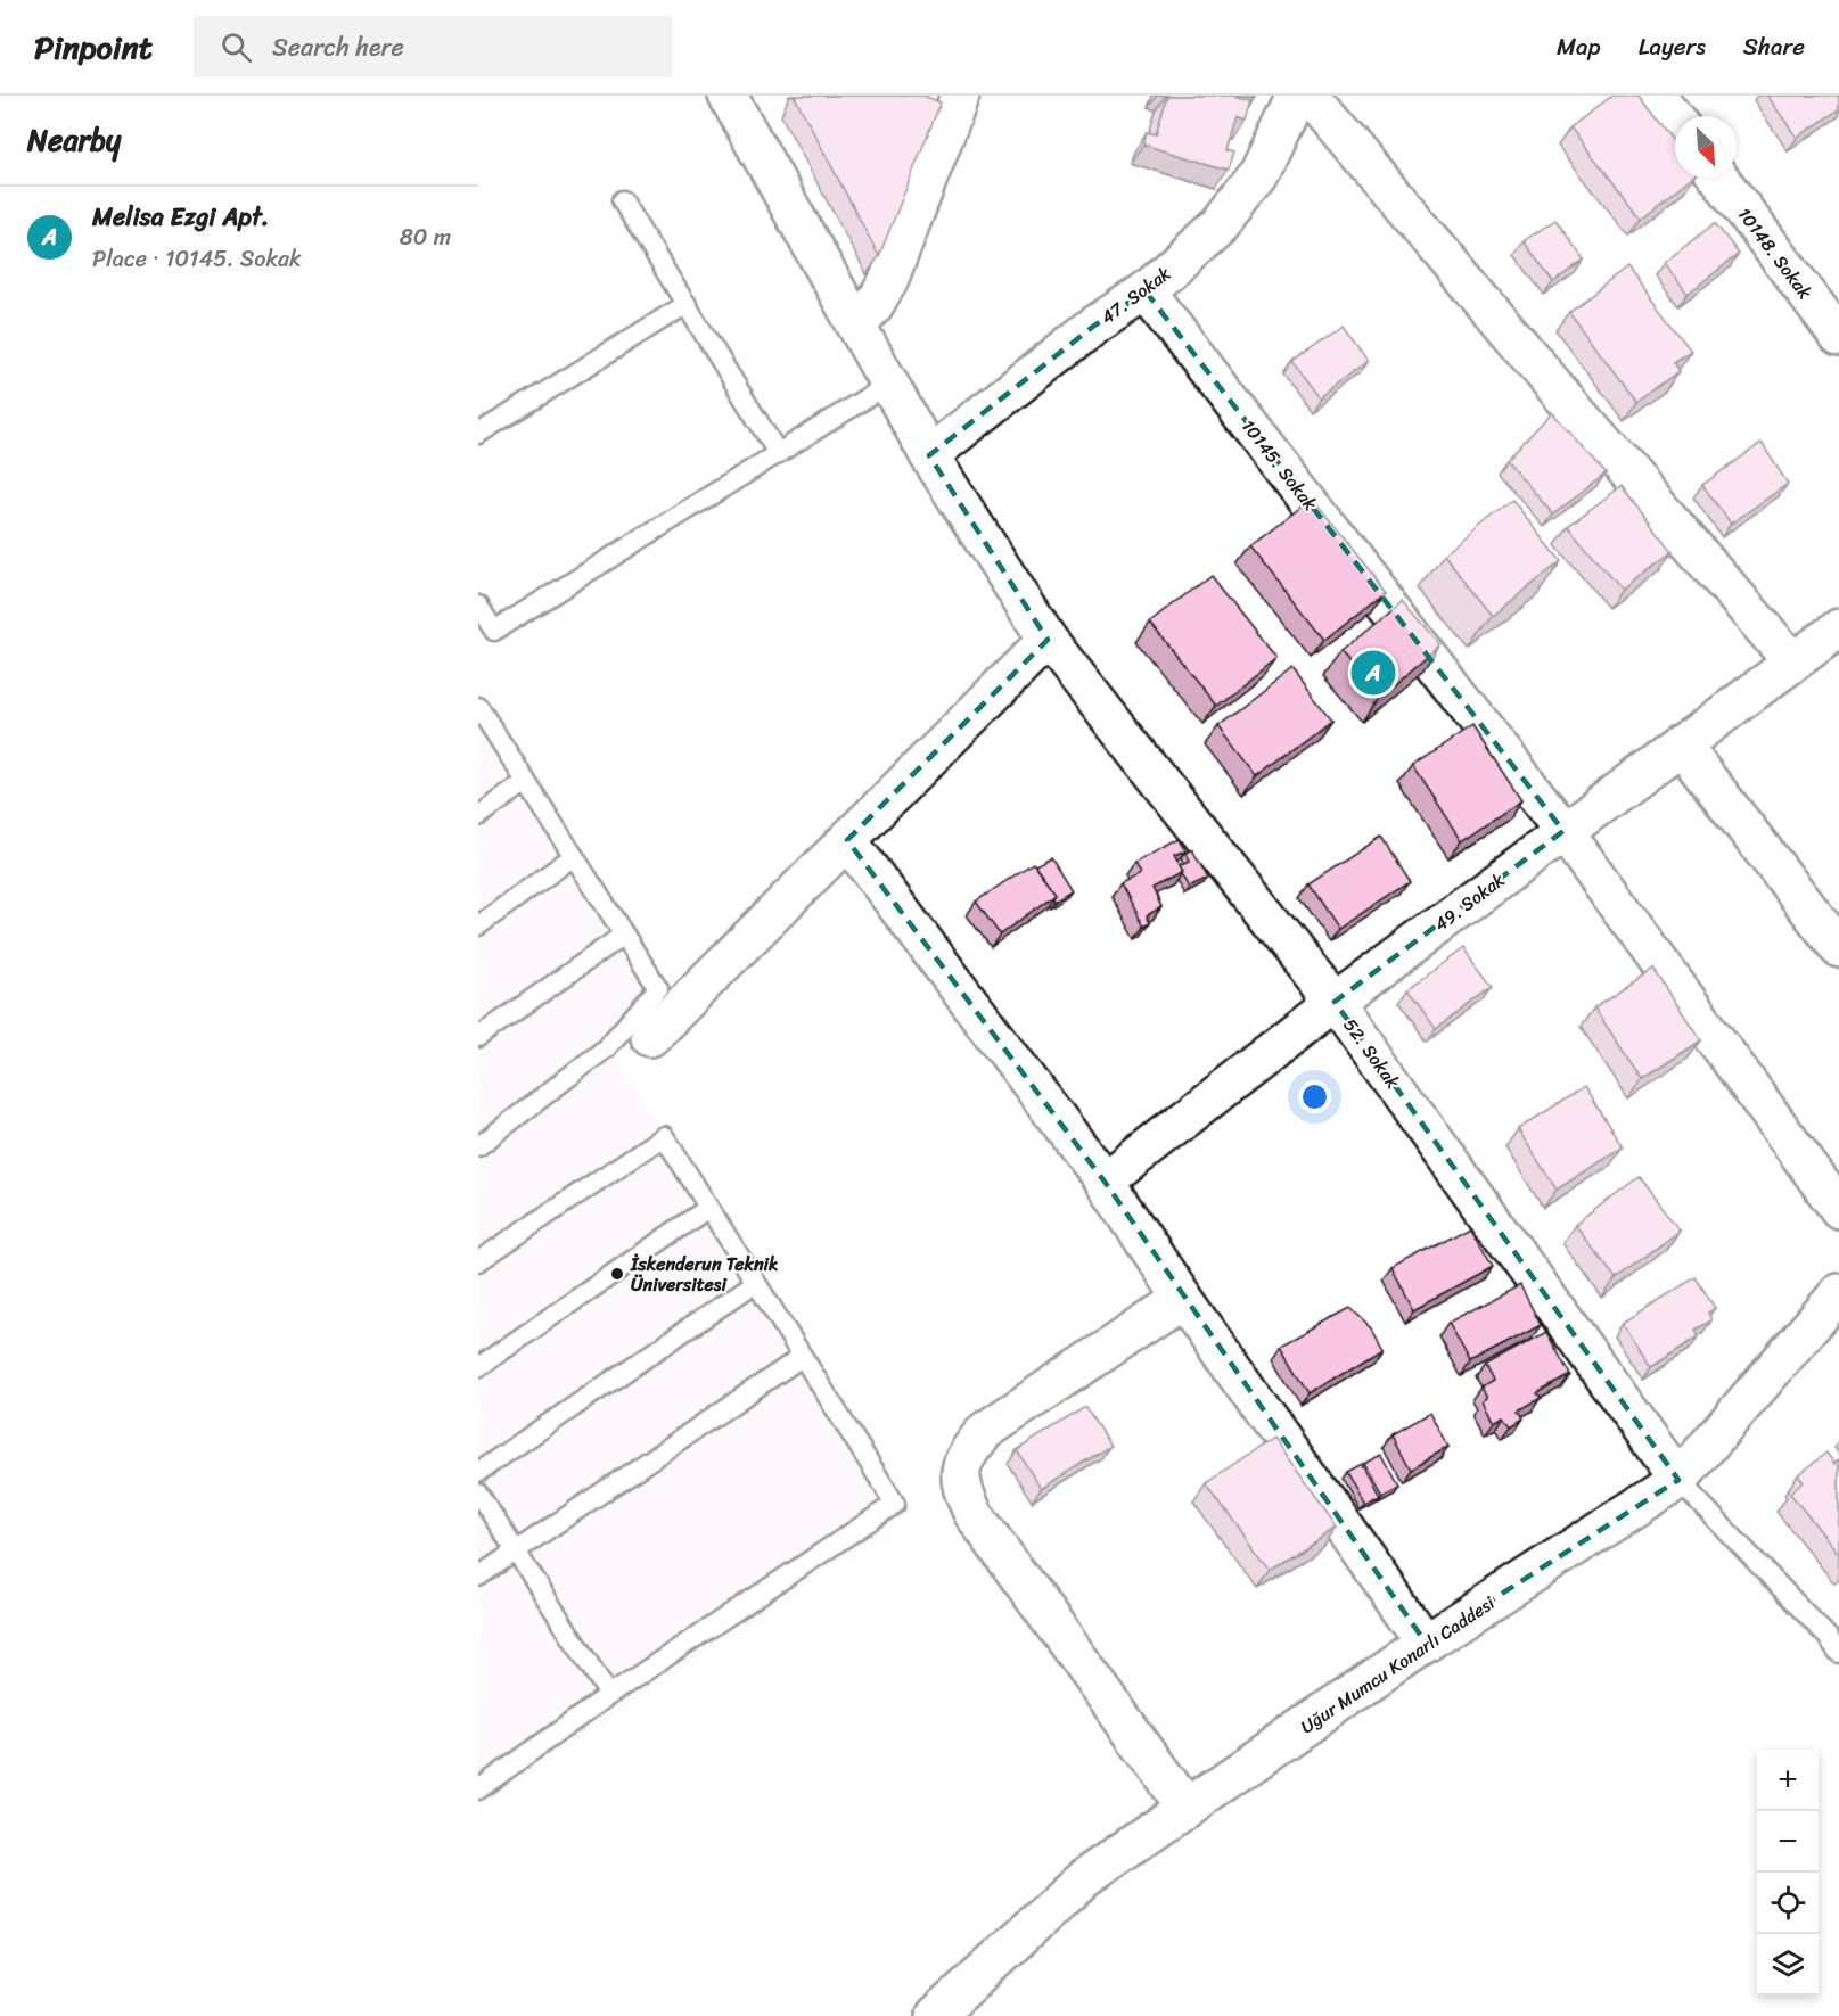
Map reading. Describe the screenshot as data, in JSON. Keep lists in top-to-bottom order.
{
  "streets": {
    "street": [
      "10148. Sokak",
      "47. Sokak",
      "10145. Sokak",
      "49. Sokak",
      "52. Sokak",
      "Uğur Mumcu Konarlı Caddesi"
    ]
  },
  "crossings": [
    ["47. Sokak", "10145. Sokak"],
    ["47. Sokak", "52. Sokak"],
    ["10145. Sokak", "49. Sokak"],
    ["49. Sokak", "52. Sokak"],
    ["52. Sokak", "Uğur Mumcu Konarlı Caddesi"]
  ],
  "places": ["İskenderun Teknik Üniversitesi"],
  "north": "bottom right",
  "page": {
    "header": "Pinpoint",
    "search": "Search here",
    "nav": ["Map", "Layers", "Share"],
    "heading": "Nearby",
    "list": [
      {
        "mark": "A",
        "name": "Melisa Ezgi Apt.",
        "note": "Place · 10145. Sokak",
        "value": "80 m"
      }
    ],
    "pins": "A",
    "map_buttons": ["+", "−"]
  }
}
